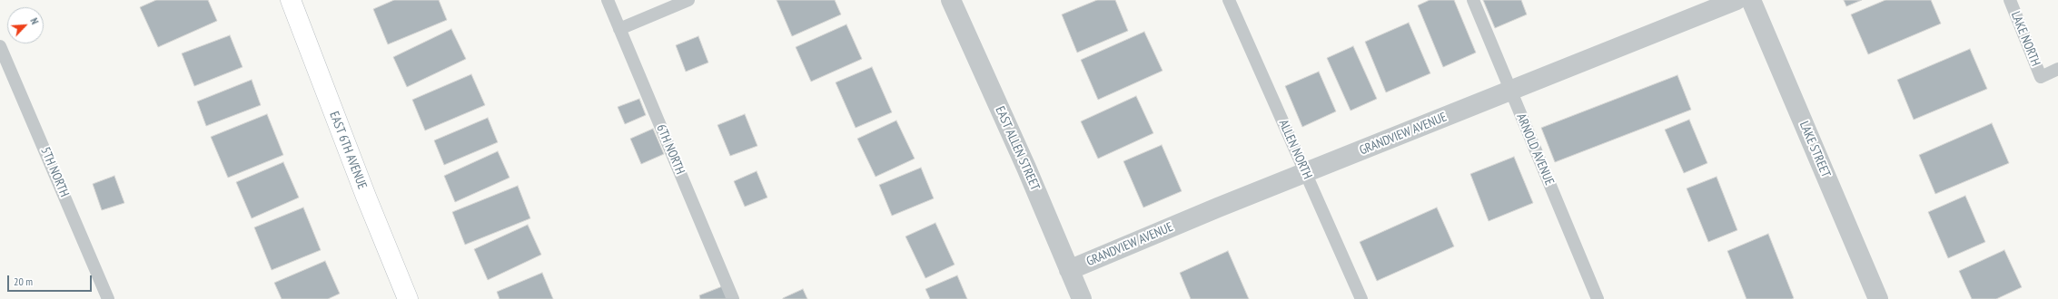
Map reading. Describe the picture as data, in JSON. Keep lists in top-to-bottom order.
{
  "streets": {
    "street": [
      "GRANDVIEW AVENUE",
      "EAST ALLEN STREET",
      "LAKE STREET",
      "EAST 6TH AVENUE"
    ],
    "lane": [
      "LAKE NORTH",
      "6TH NORTH",
      "ALLEN NORTH",
      "ARNOLD AVENUE",
      "5TH NORTH"
    ]
  },
  "crossings": [
    ["GRANDVIEW AVENUE", "EAST ALLEN STREET"],
    ["GRANDVIEW AVENUE", "ALLEN NORTH"],
    ["GRANDVIEW AVENUE", "ARNOLD AVENUE"]
  ],
  "scale_bar": "20 m",
  "north": "top right"
}
